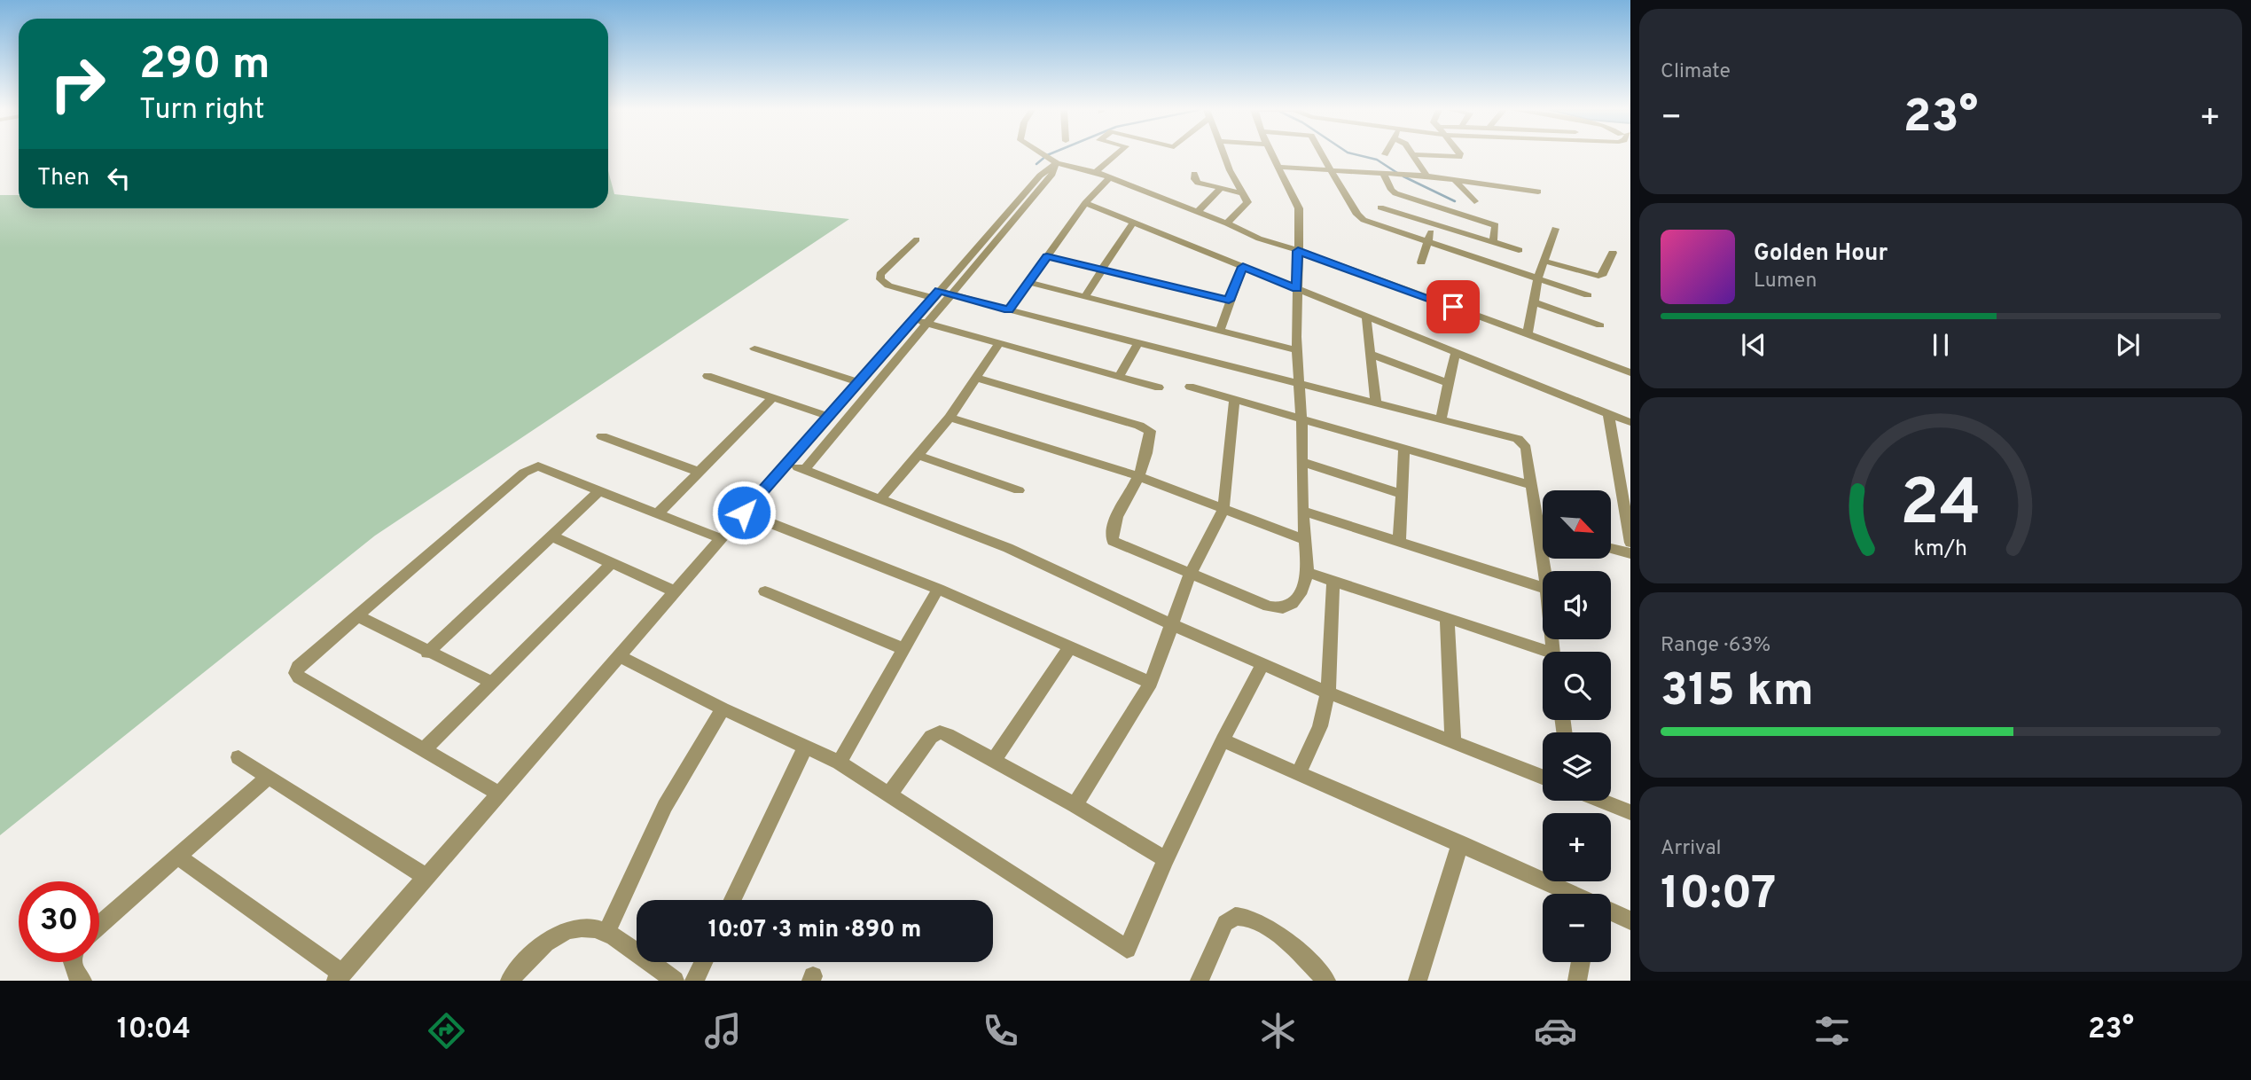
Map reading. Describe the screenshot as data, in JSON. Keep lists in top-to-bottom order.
{
  "north": "bottom right",
  "page": {
    "tile": [
      "Climate",
      ["Range · 63%", "315 km"],
      ["Arrival", "10:07"]
    ],
    "turn": ["290 m", "Turn right"],
    "heat": ["−", "23°", "+"],
    "then": "Then",
    "song": ["Golden Hour", "Lumen"],
    "map_buttons": ["+", "−"],
    "limit": "30",
    "trip": "10:07 · 3 min · 890 m",
    "tabs": ["10:04", "23°"],
    "gauge": ["24", "km/h"]
  }
}
